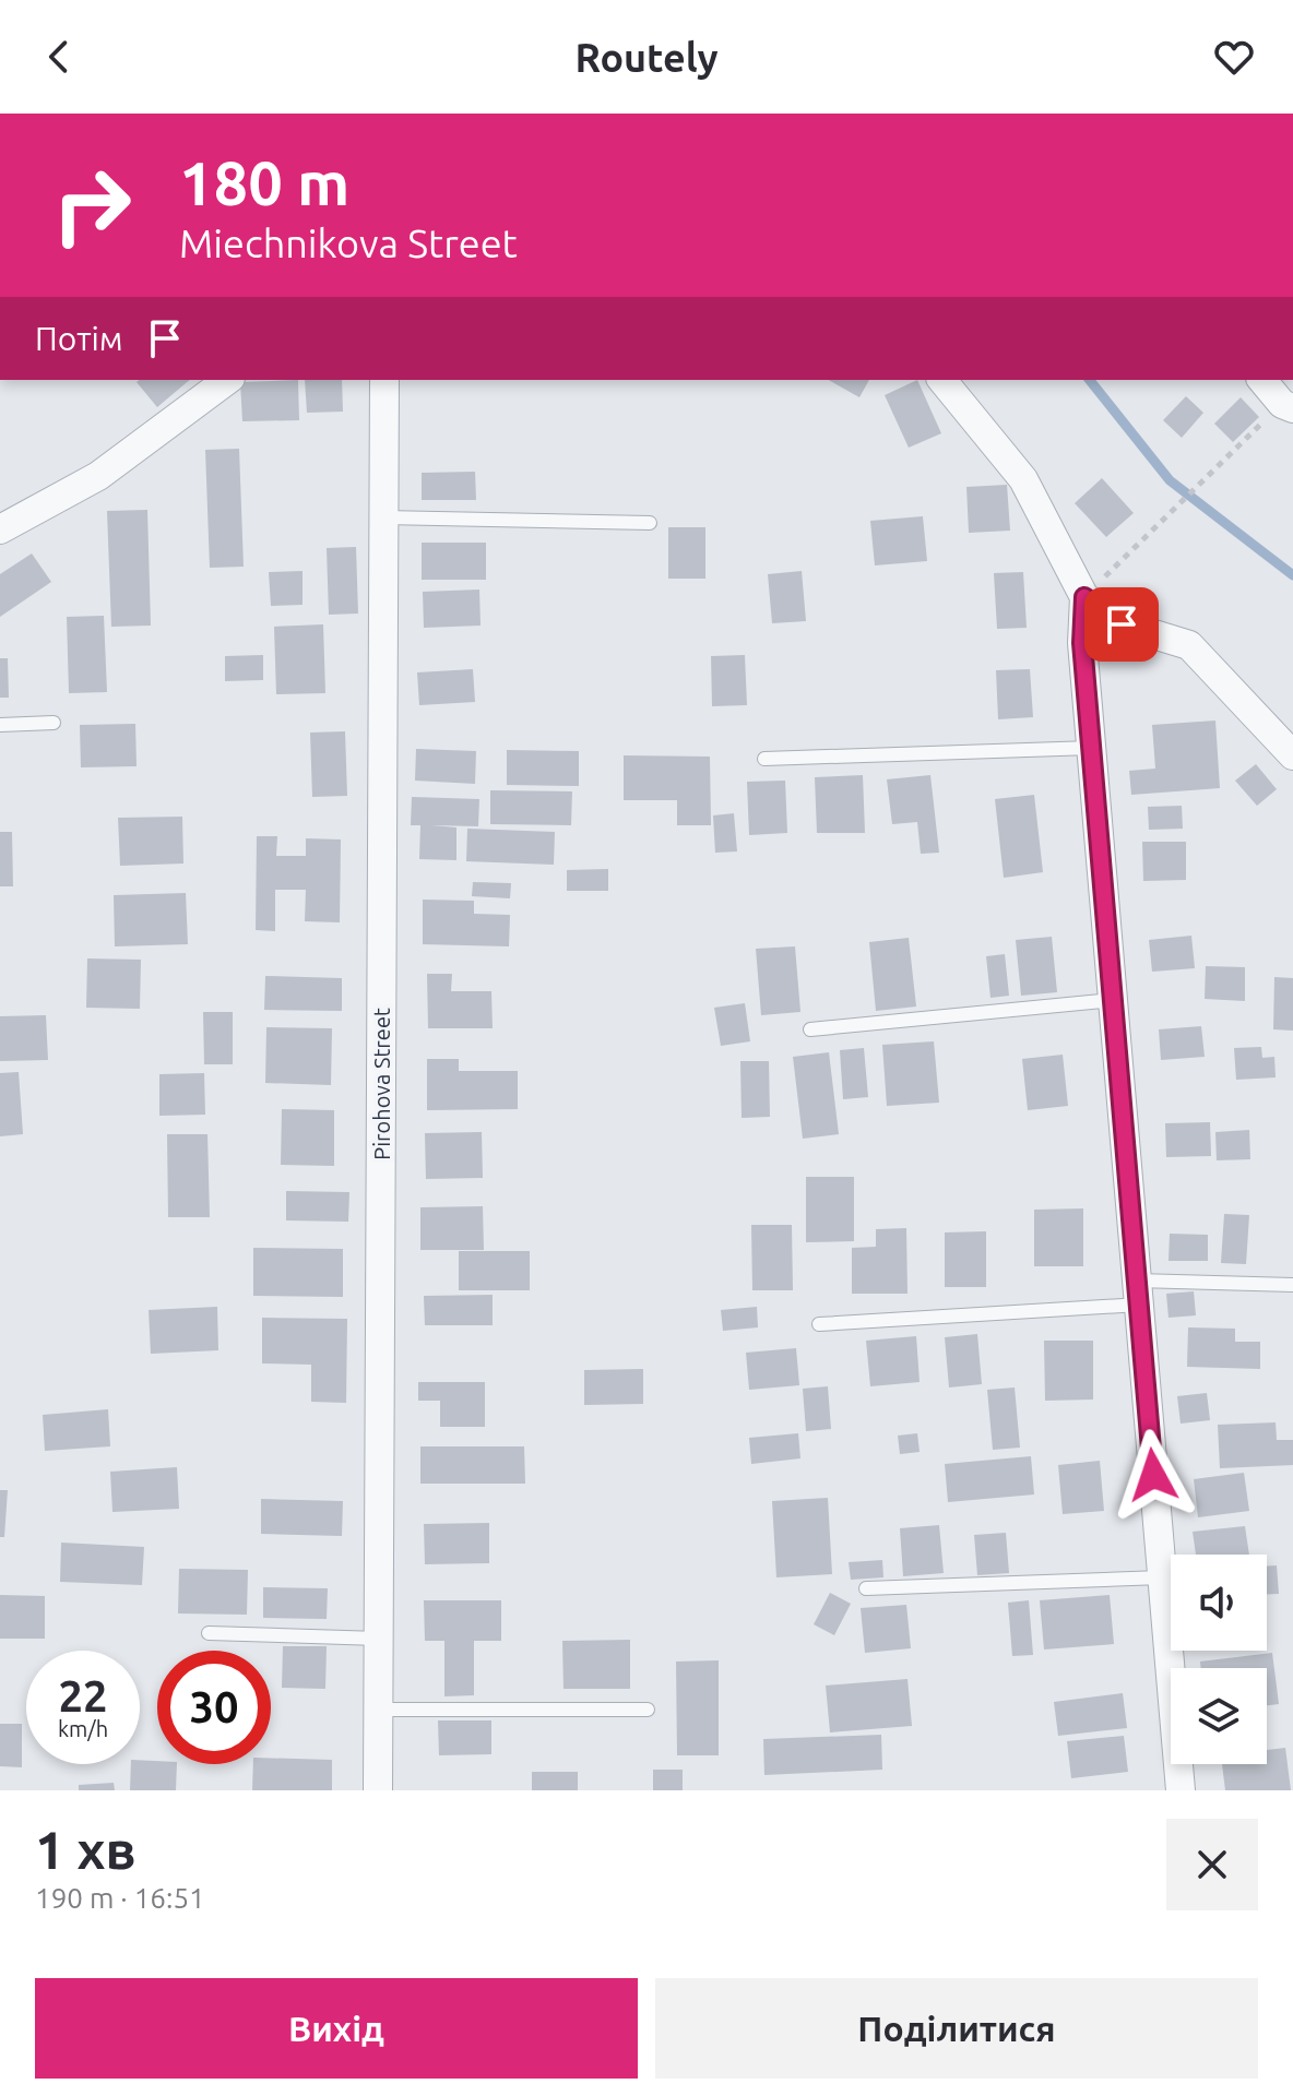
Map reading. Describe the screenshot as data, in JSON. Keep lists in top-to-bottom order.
{
  "streets": {
    "street": ["Pirohova Street"]
  },
  "page": {
    "header": "Routely",
    "turn": ["180 m", "Miechnikova Street"],
    "then": "Потім",
    "speed": "22 km/h",
    "limit": "30",
    "heading": ["1 хв", "190 m · 16:51"],
    "buttons": ["Вихід", "Поділитися"]
  }
}
